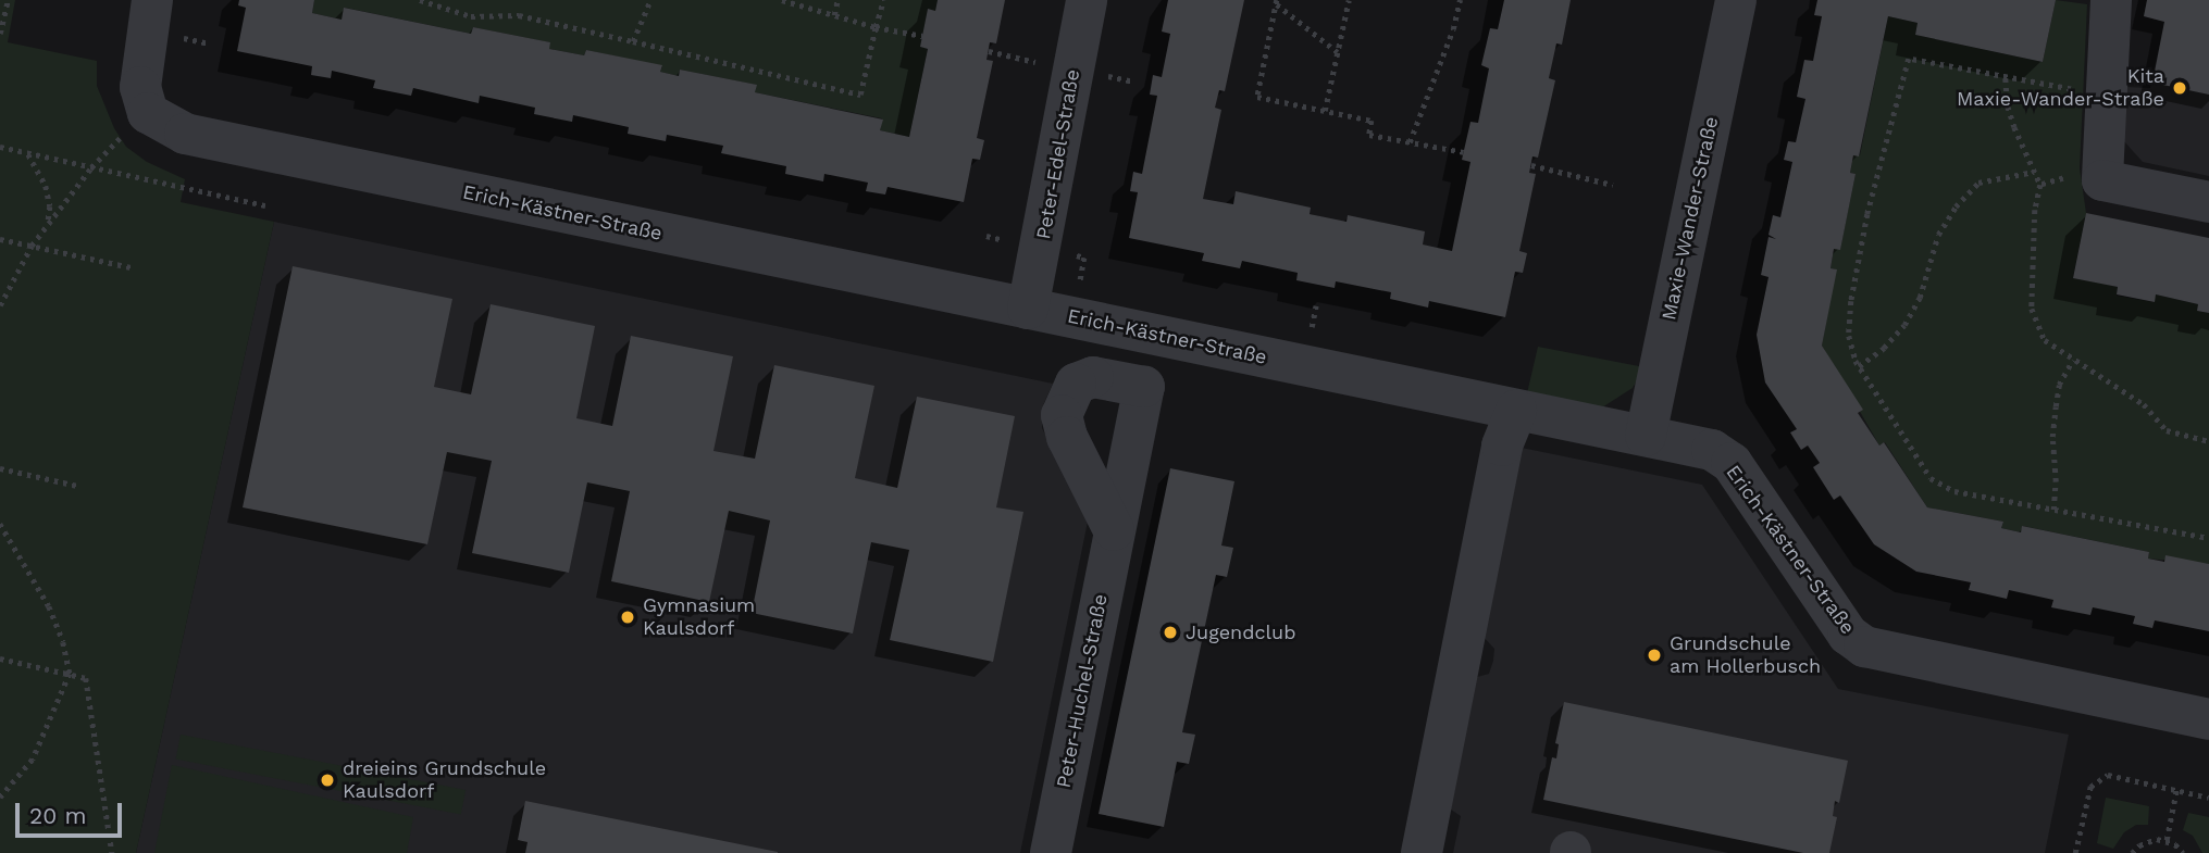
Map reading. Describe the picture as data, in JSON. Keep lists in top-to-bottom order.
{
  "streets": {
    "street": [
      "Peter-Edel-Straße",
      "Erich-Kästner-Straße",
      "Maxie-Wander-Straße",
      "Peter-Huchel-Straße"
    ]
  },
  "crossings": [
    ["Peter-Edel-Straße", "Erich-Kästner-Straße"],
    ["Erich-Kästner-Straße", "Maxie-Wander-Straße"]
  ],
  "places": [
    "Kita Maxie-Wander-Straße",
    "Gymnasium Kaulsdorf",
    "Jugendclub",
    "Grundschule am Hollerbusch",
    "dreieins Grundschule Kaulsdorf"
  ],
  "scale_bar": "20 m"
}
